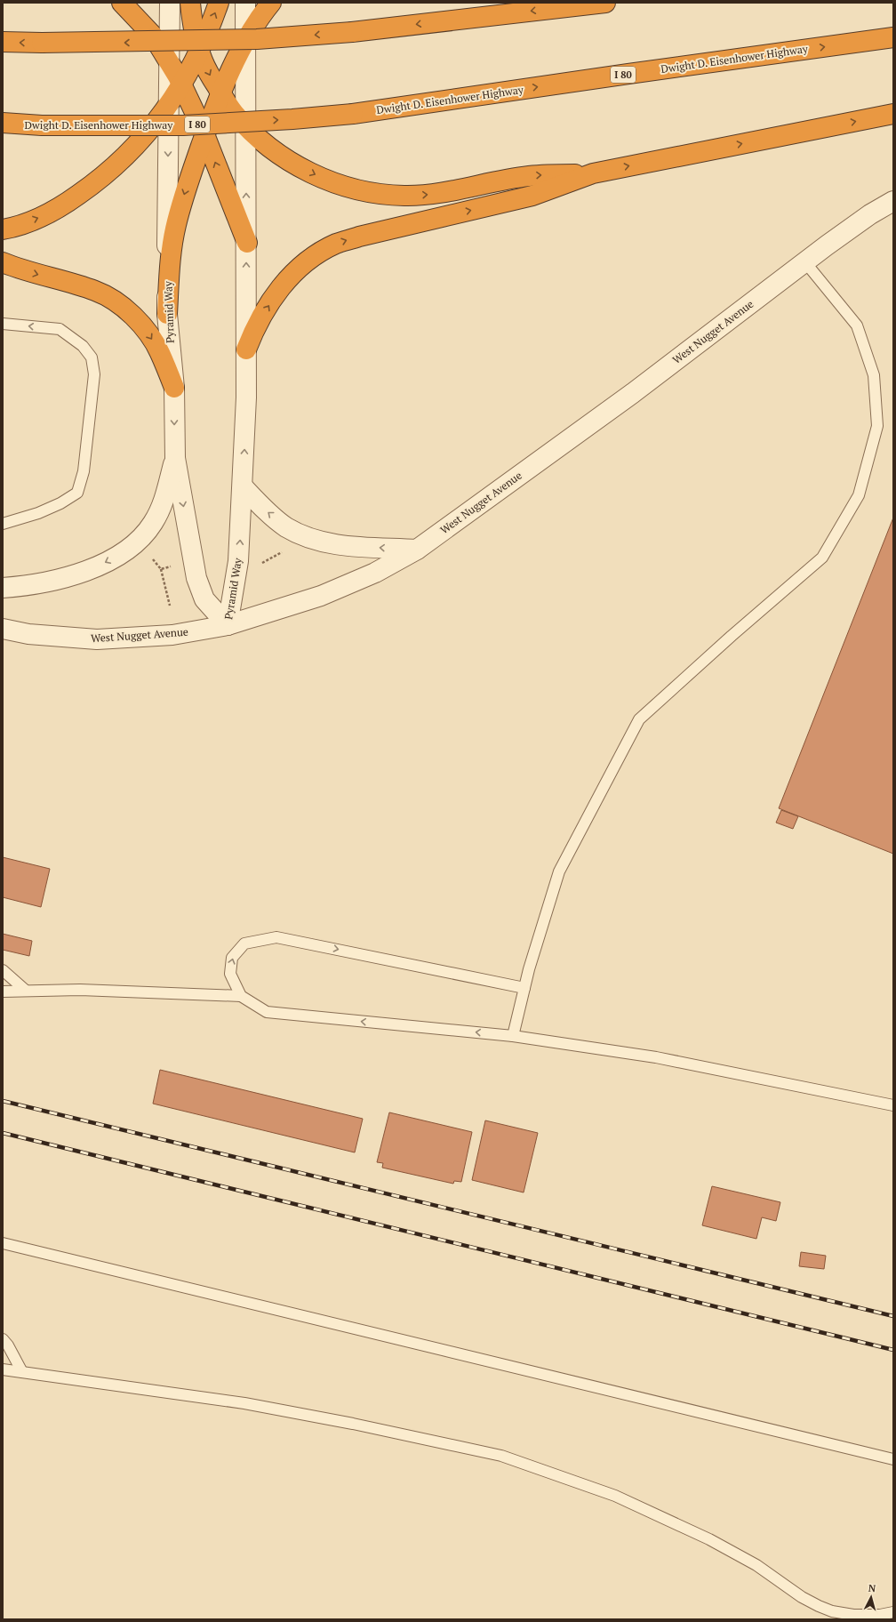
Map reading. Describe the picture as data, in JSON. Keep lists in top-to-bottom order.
{
  "streets": {
    "highway": ["Dwight D. Eisenhower Highway", "I 80"],
    "street": ["Pyramid Way", "West Nugget Avenue"]
  },
  "crossings": [
    ["Pyramid Way", "West Nugget Avenue"]
  ],
  "north": "top"
}
